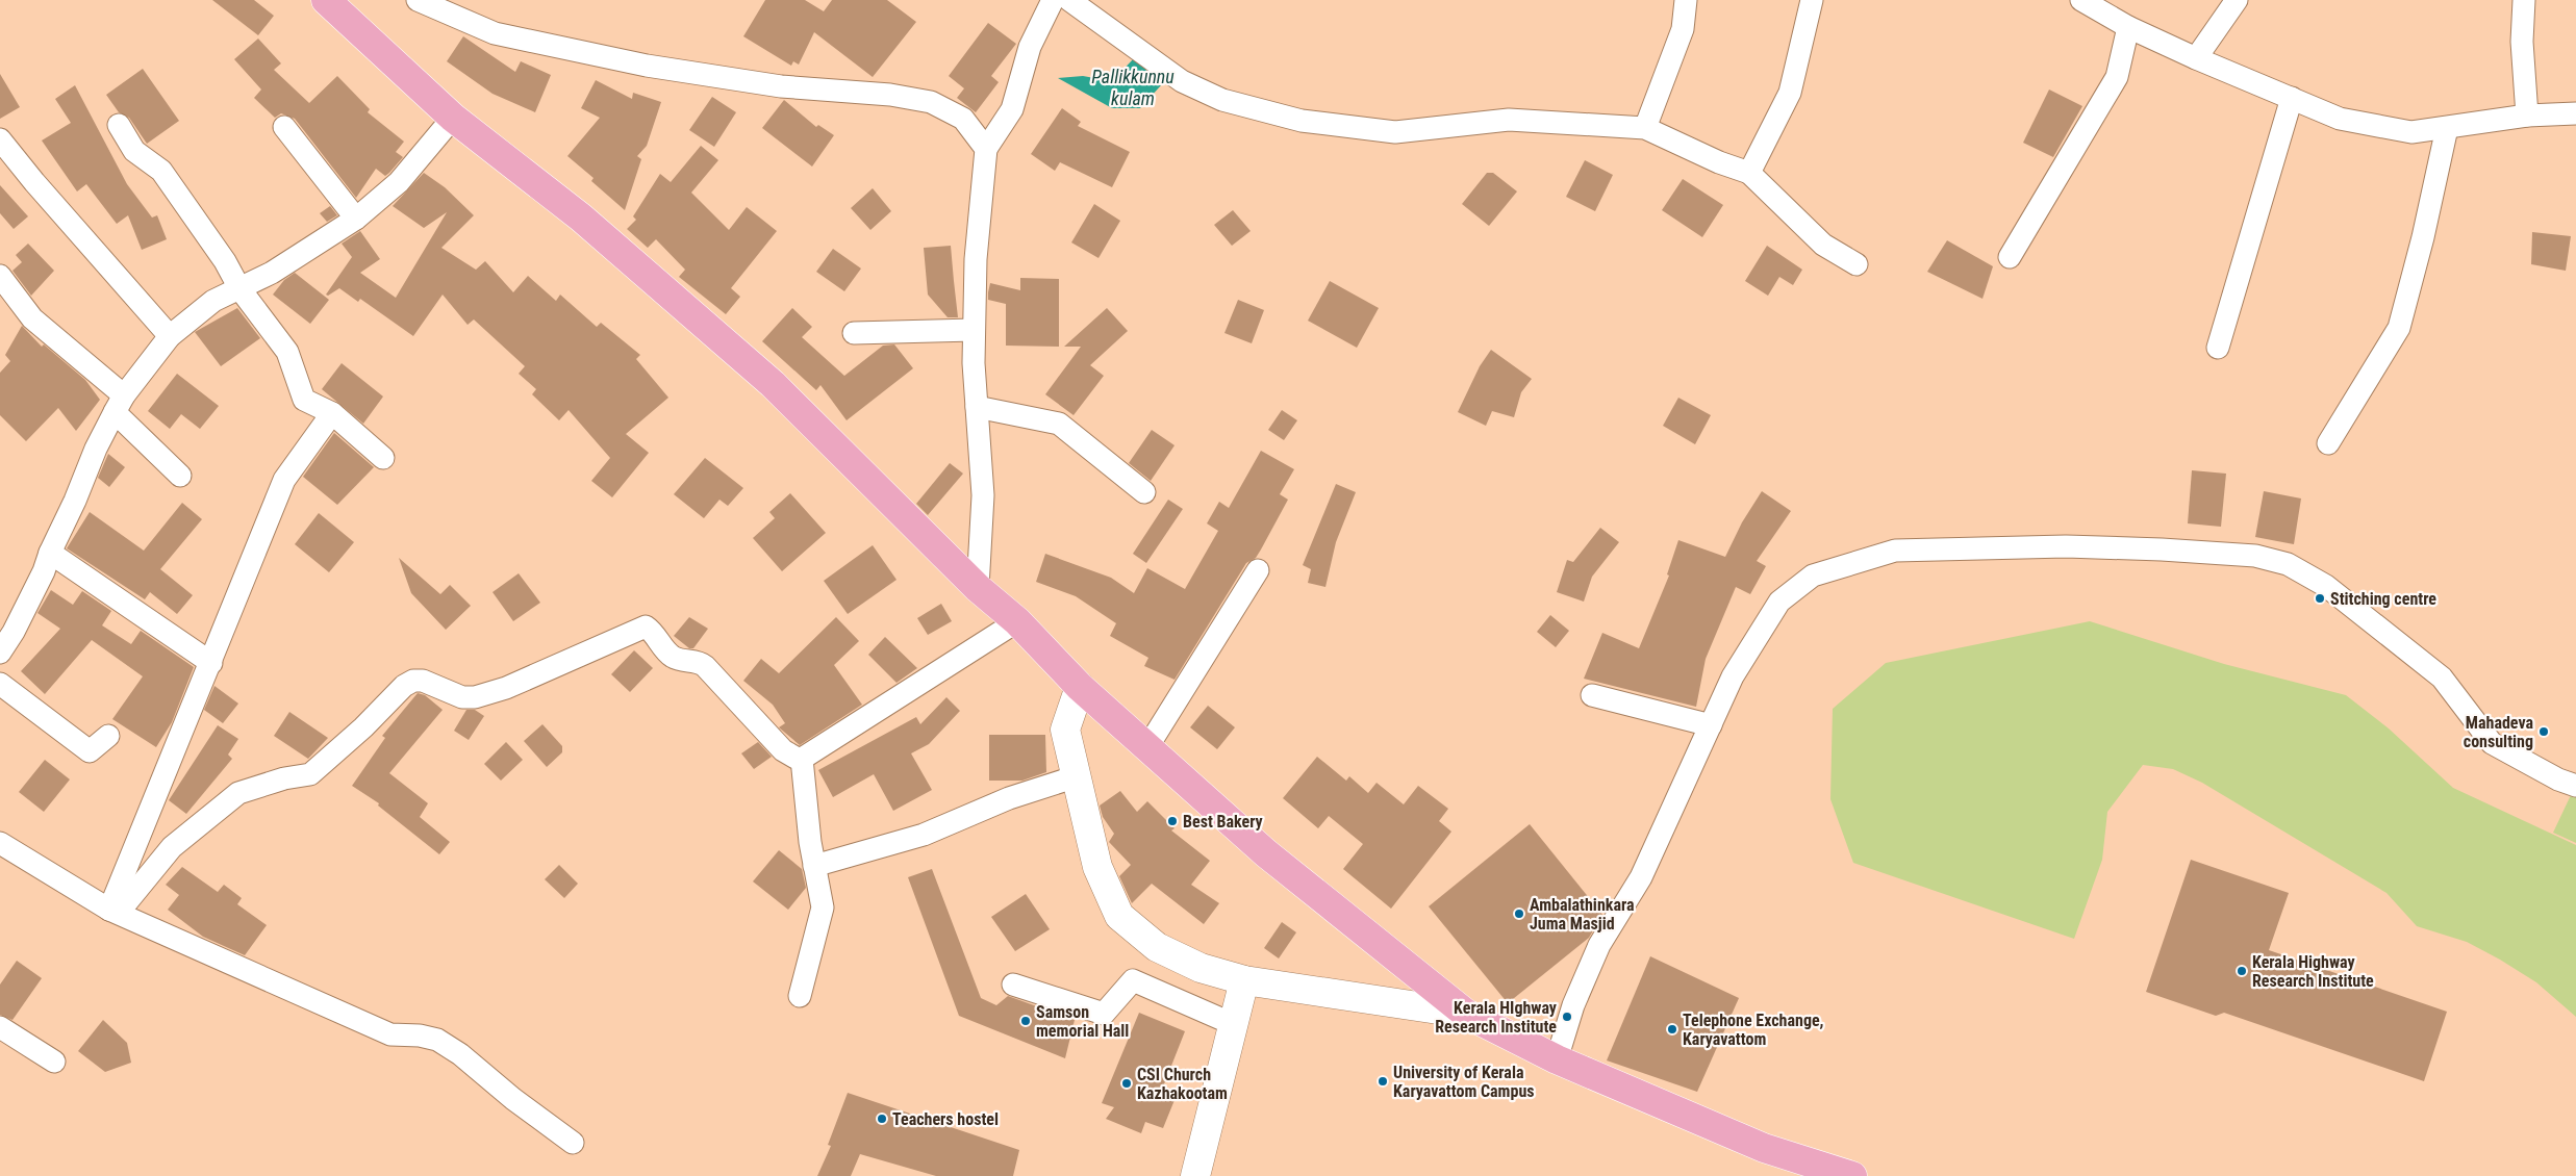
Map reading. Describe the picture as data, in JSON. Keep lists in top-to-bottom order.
{
  "water": ["Pallikkunnu kulam"],
  "places": [
    "Stitching centre",
    "Mahadeva consulting",
    "Best Bakery",
    "Ambalathinkara Juma Masjid",
    "Kerala Highway Research Institute",
    "Kerala HIghway Research Institute",
    "Samson memorial Hall",
    "Telephone Exchange, Karyavattom",
    "University of Kerala Karyavattom Campus",
    "CSI Church Kazhakootam",
    "Teachers hostel"
  ]
}
